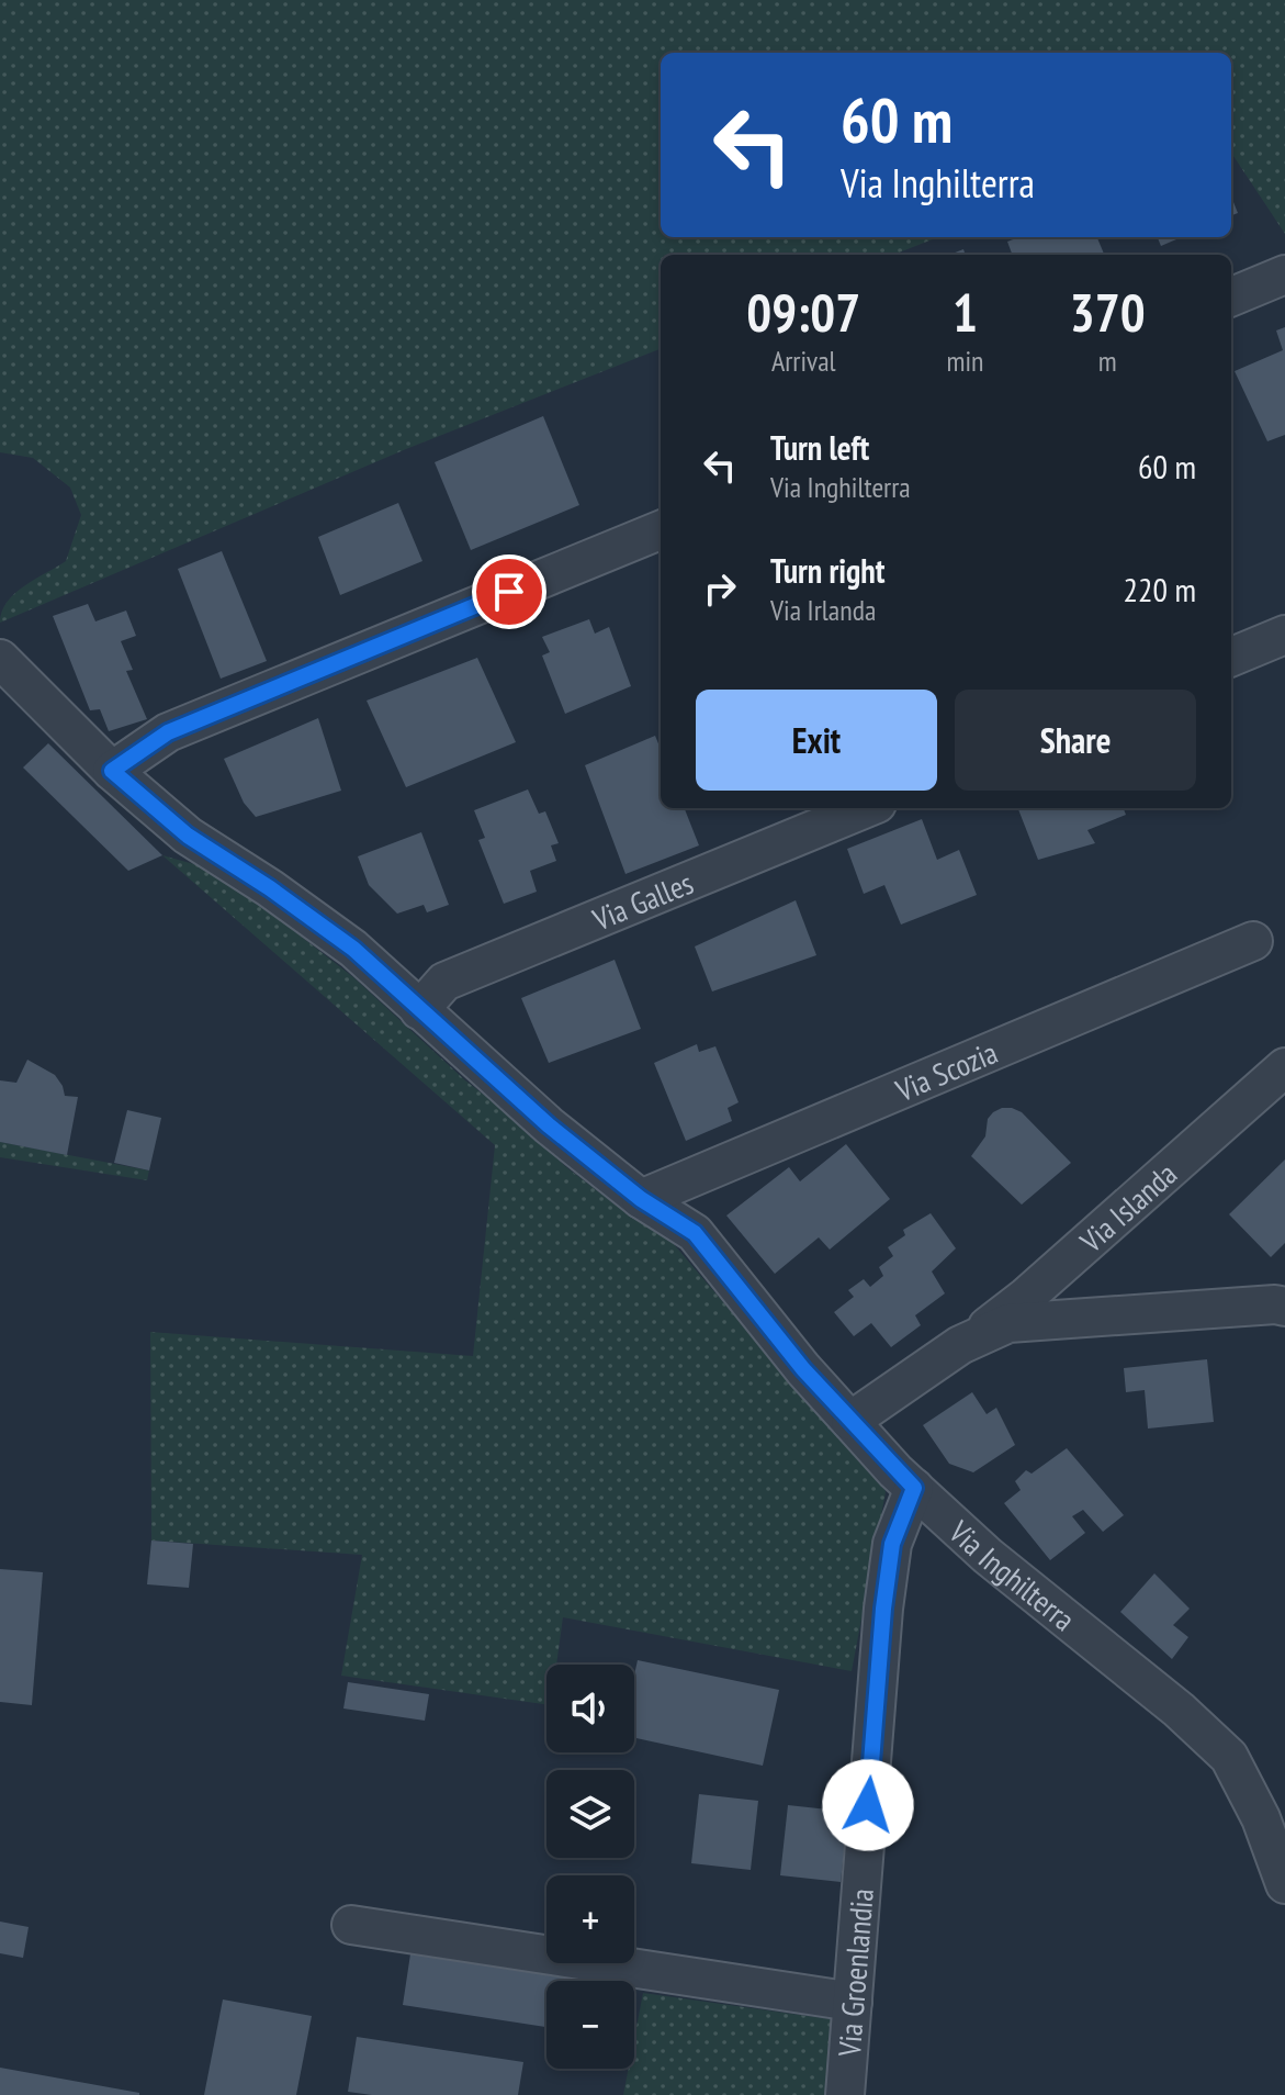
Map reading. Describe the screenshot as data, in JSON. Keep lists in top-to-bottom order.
{
  "streets": {
    "street": [
      "Via Galles",
      "Via Scozia",
      "Via Islanda",
      "Via Inghilterra",
      "Via Groenlandia"
    ]
  },
  "crossings": [
    ["Via Galles", "Via Inghilterra"],
    ["Via Scozia", "Via Inghilterra"],
    ["Via Islanda", "Via Inghilterra"],
    ["Via Inghilterra", "Via Groenlandia"]
  ],
  "page": {
    "turn": ["60 m", "Via Inghilterra"],
    "eta": [
      "09:07",
      "Arrival",
      "1",
      "min",
      "370",
      "m"
    ],
    "list": [
      {
        "name": "Turn left",
        "note": "Via Inghilterra",
        "value": "60 m"
      },
      {
        "name": "Turn right",
        "note": "Via Irlanda",
        "value": "220 m"
      }
    ],
    "buttons": ["Exit", "Share"],
    "map_buttons": ["+", "−"]
  }
}
